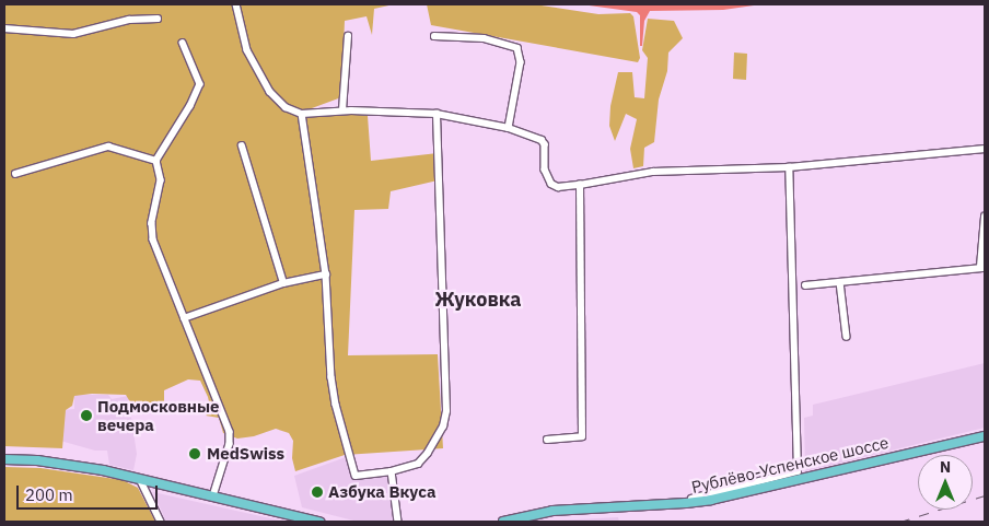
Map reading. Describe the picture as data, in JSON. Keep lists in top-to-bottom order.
{
  "streets": {
    "main road": ["Рублёво-Успенское шоссе"]
  },
  "districts": ["Жуковка"],
  "places": ["Подмосковные вечера", "MedSwiss", "Азбука Вкуса"],
  "scale_bar": "200 m",
  "north": "top"
}
